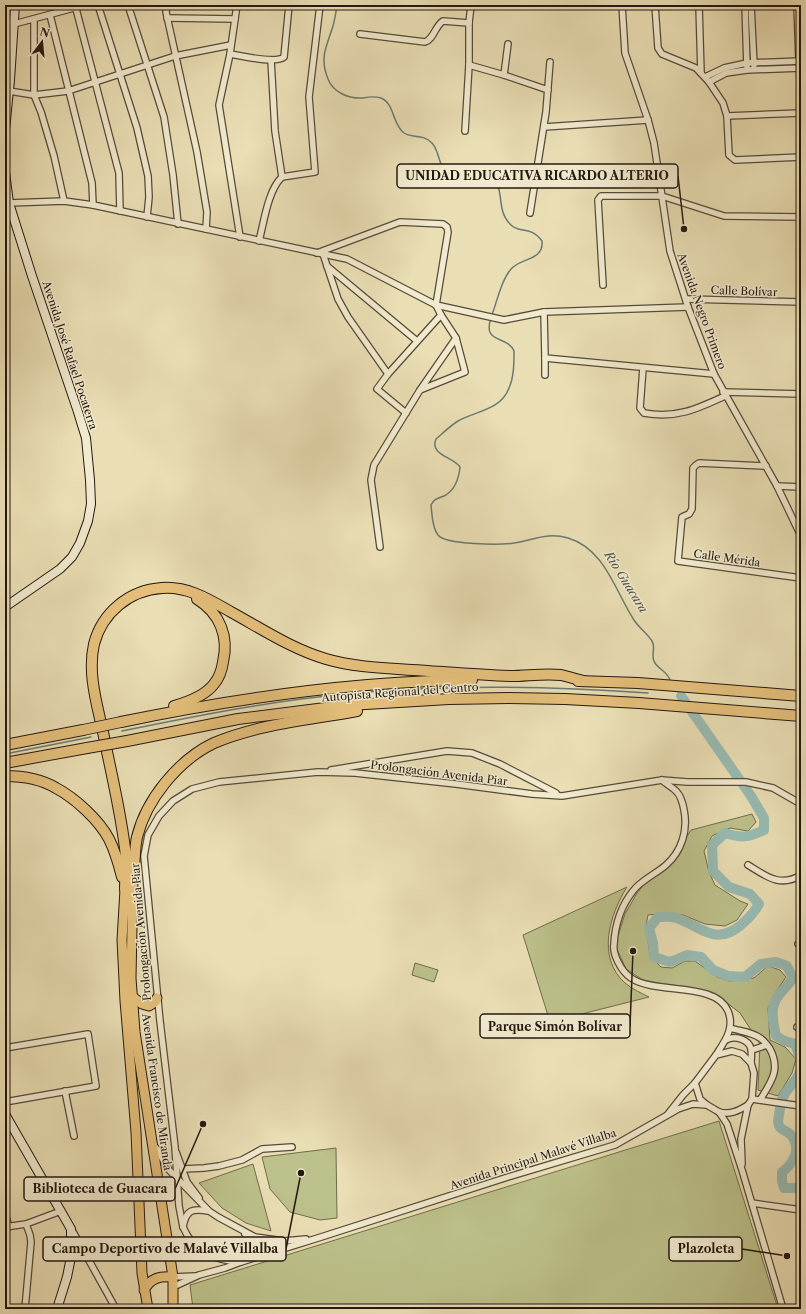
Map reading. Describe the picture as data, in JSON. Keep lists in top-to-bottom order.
{
  "streets": {
    "highway": ["Autopista Regional del Centro"],
    "main road": ["Avenida Francisco de Miranda"],
    "street": [
      "Calle Bolívar",
      "Avenida Negro Primero",
      "Avenida José Rafael Pocaterra",
      "Calle Mérida",
      "Prolongación Avenida Piar",
      "Avenida Principal Malavé Villalba"
    ]
  },
  "crossings": [
    ["Calle Bolívar", "Avenida Negro Primero"],
    ["Avenida Negro Primero", "Calle Mérida"],
    ["Avenida Francisco de Miranda", "Avenida Principal Malavé Villalba"]
  ],
  "water": ["Río Guacara"],
  "places": [
    "UNIDAD EDUCATIVA RICARDO ALTERIO",
    "Parque Simón Bolívar",
    "Biblioteca de Guacara",
    "Campo Deportivo de Malavé Villalba",
    "Plazoleta"
  ],
  "north": "top"
}
